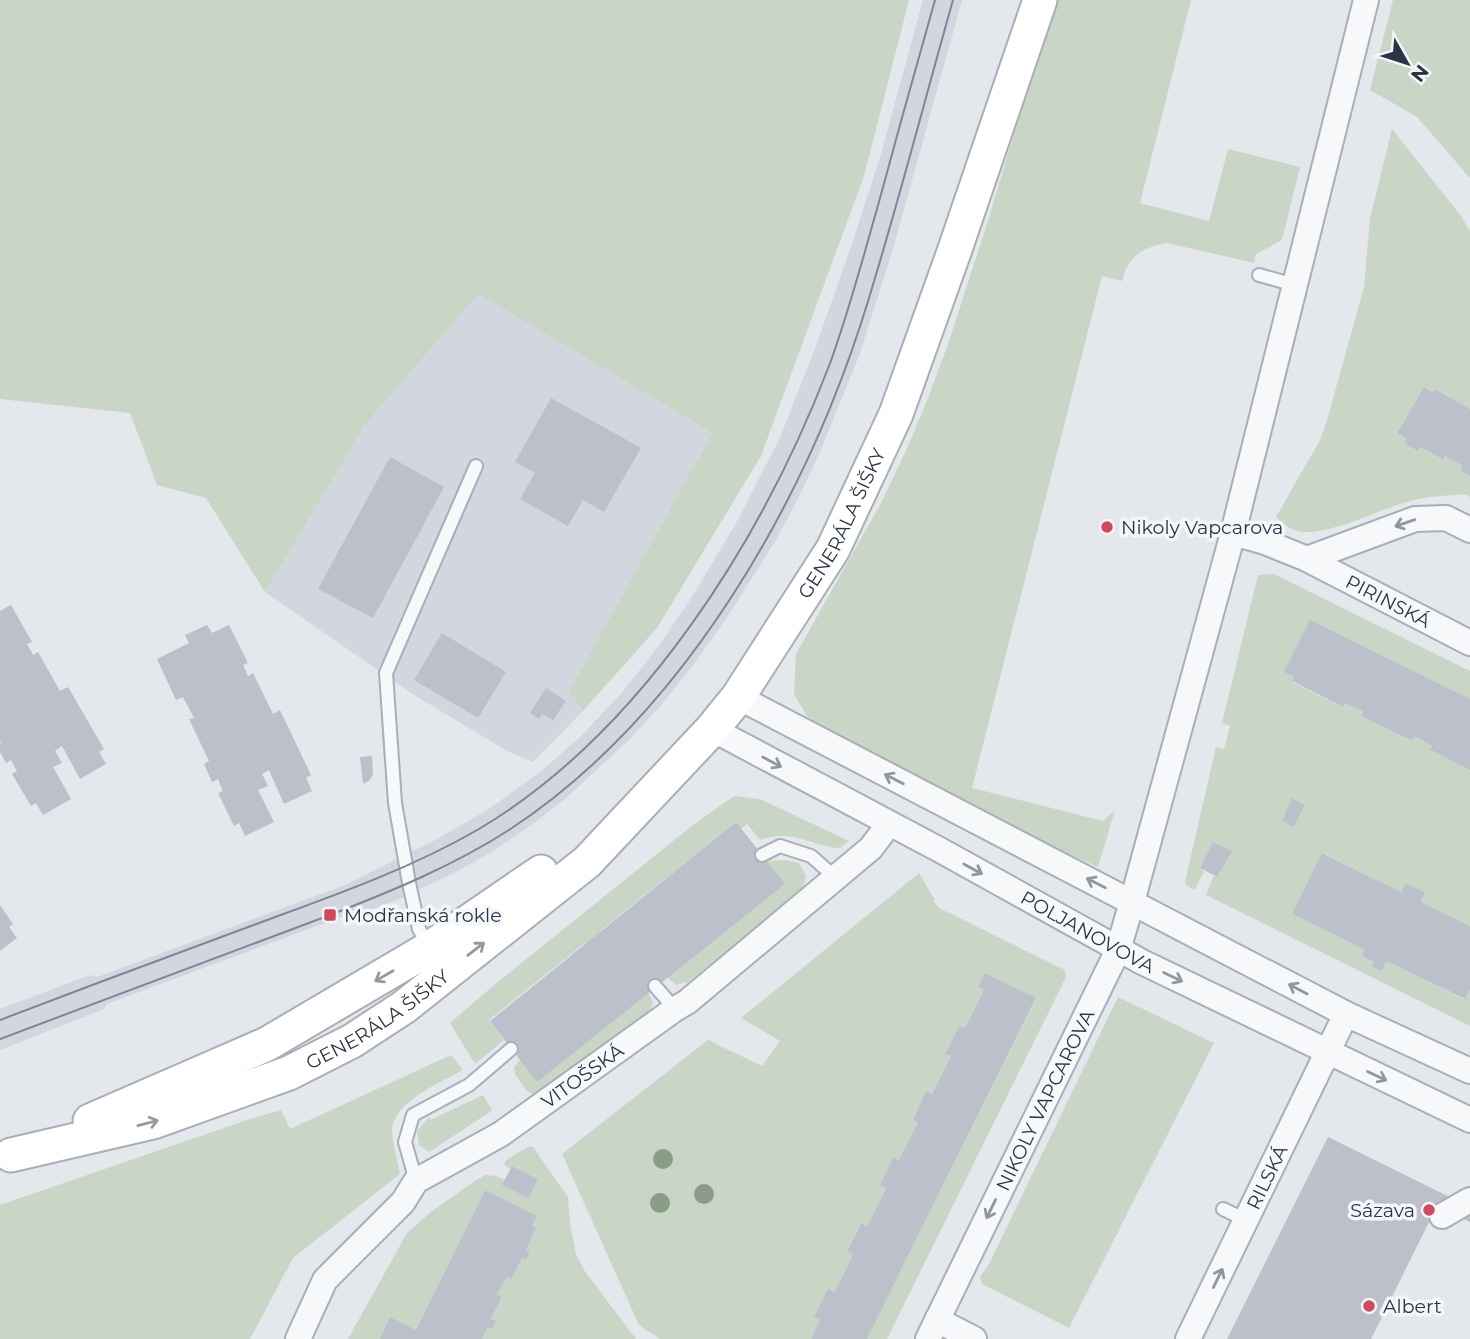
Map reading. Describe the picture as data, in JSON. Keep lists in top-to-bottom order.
{
  "streets": {
    "main road": ["GENERÁLA ŠIŠKY"],
    "street": [
      "PIRINSKÁ",
      "POLJANOVOVA",
      "VITOŠSKÁ",
      "NIKOLY VAPCAROVA",
      "RILSKÁ"
    ]
  },
  "crossings": [
    ["GENERÁLA ŠIŠKY", "POLJANOVOVA"],
    ["PIRINSKÁ", "NIKOLY VAPCAROVA"],
    ["POLJANOVOVA", "VITOŠSKÁ"],
    ["POLJANOVOVA", "NIKOLY VAPCAROVA"],
    ["POLJANOVOVA", "RILSKÁ"]
  ],
  "one_way": ["PIRINSKÁ", "RILSKÁ"],
  "places": {
    "other": ["Nikoly Vapcarova", "Sázava", "Albert"],
    "transit": ["Modřanská rokle"]
  },
  "north": "bottom right"
}
